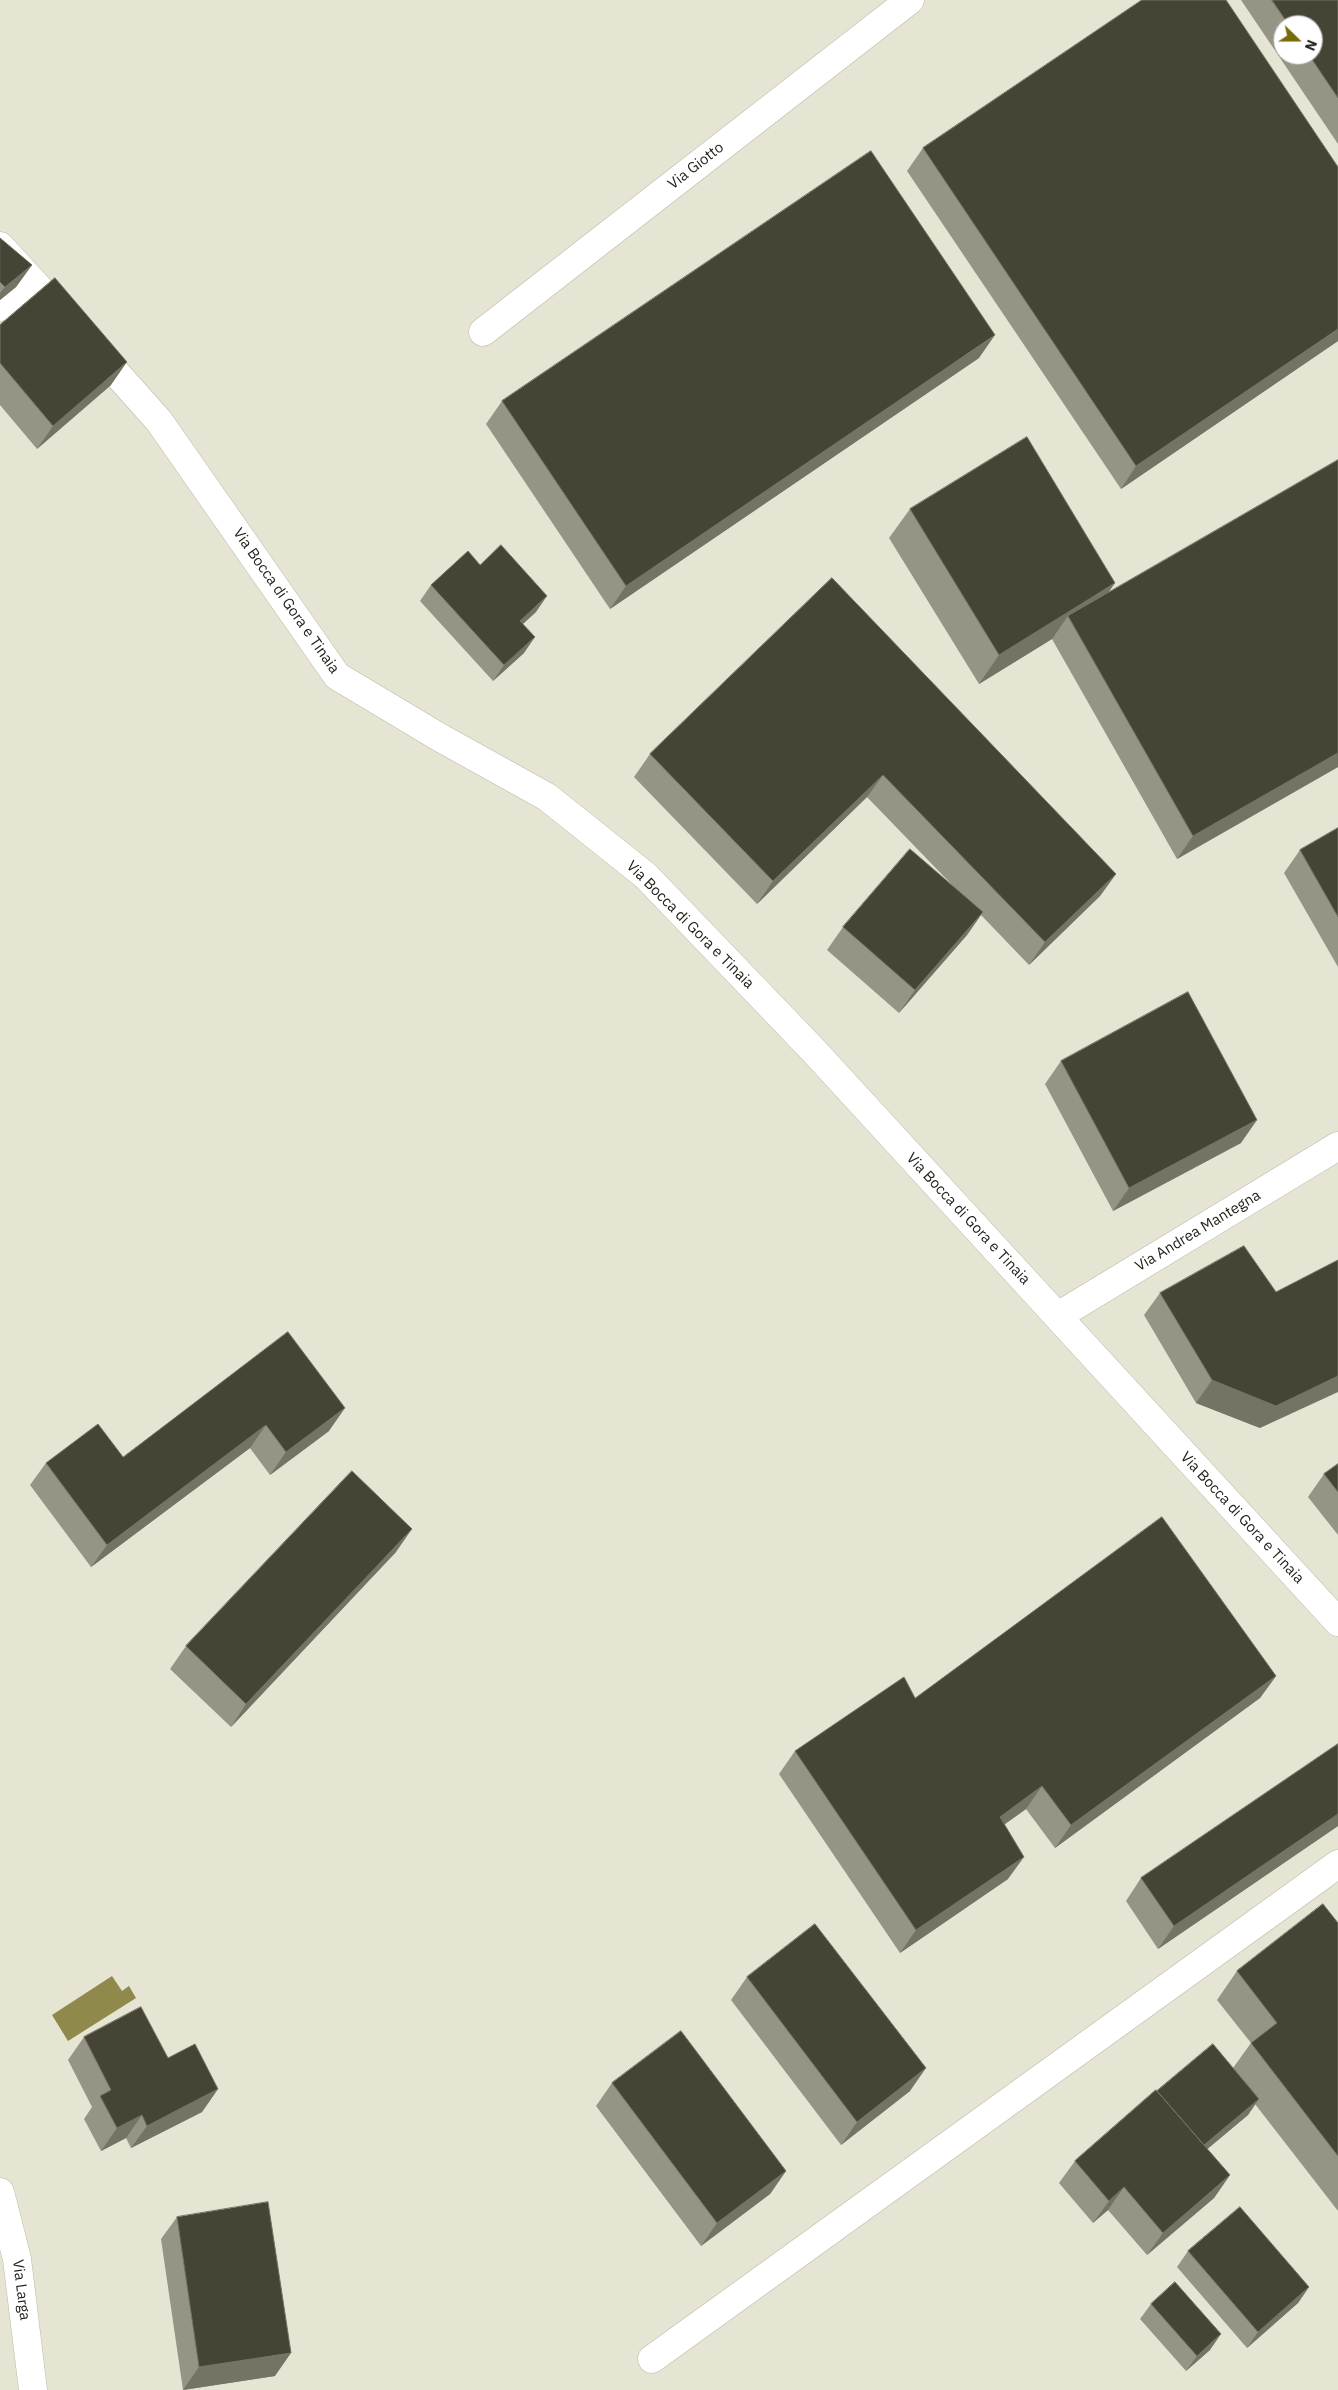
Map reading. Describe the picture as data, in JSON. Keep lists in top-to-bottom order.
{
  "streets": {
    "street": [
      "Via Giotto",
      "Via Bocca di Gora e Tinaia",
      "Via Andrea Mantegna",
      "Via Larga"
    ]
  },
  "crossings": [
    ["Via Bocca di Gora e Tinaia", "Via Andrea Mantegna"]
  ],
  "north": "right"
}
